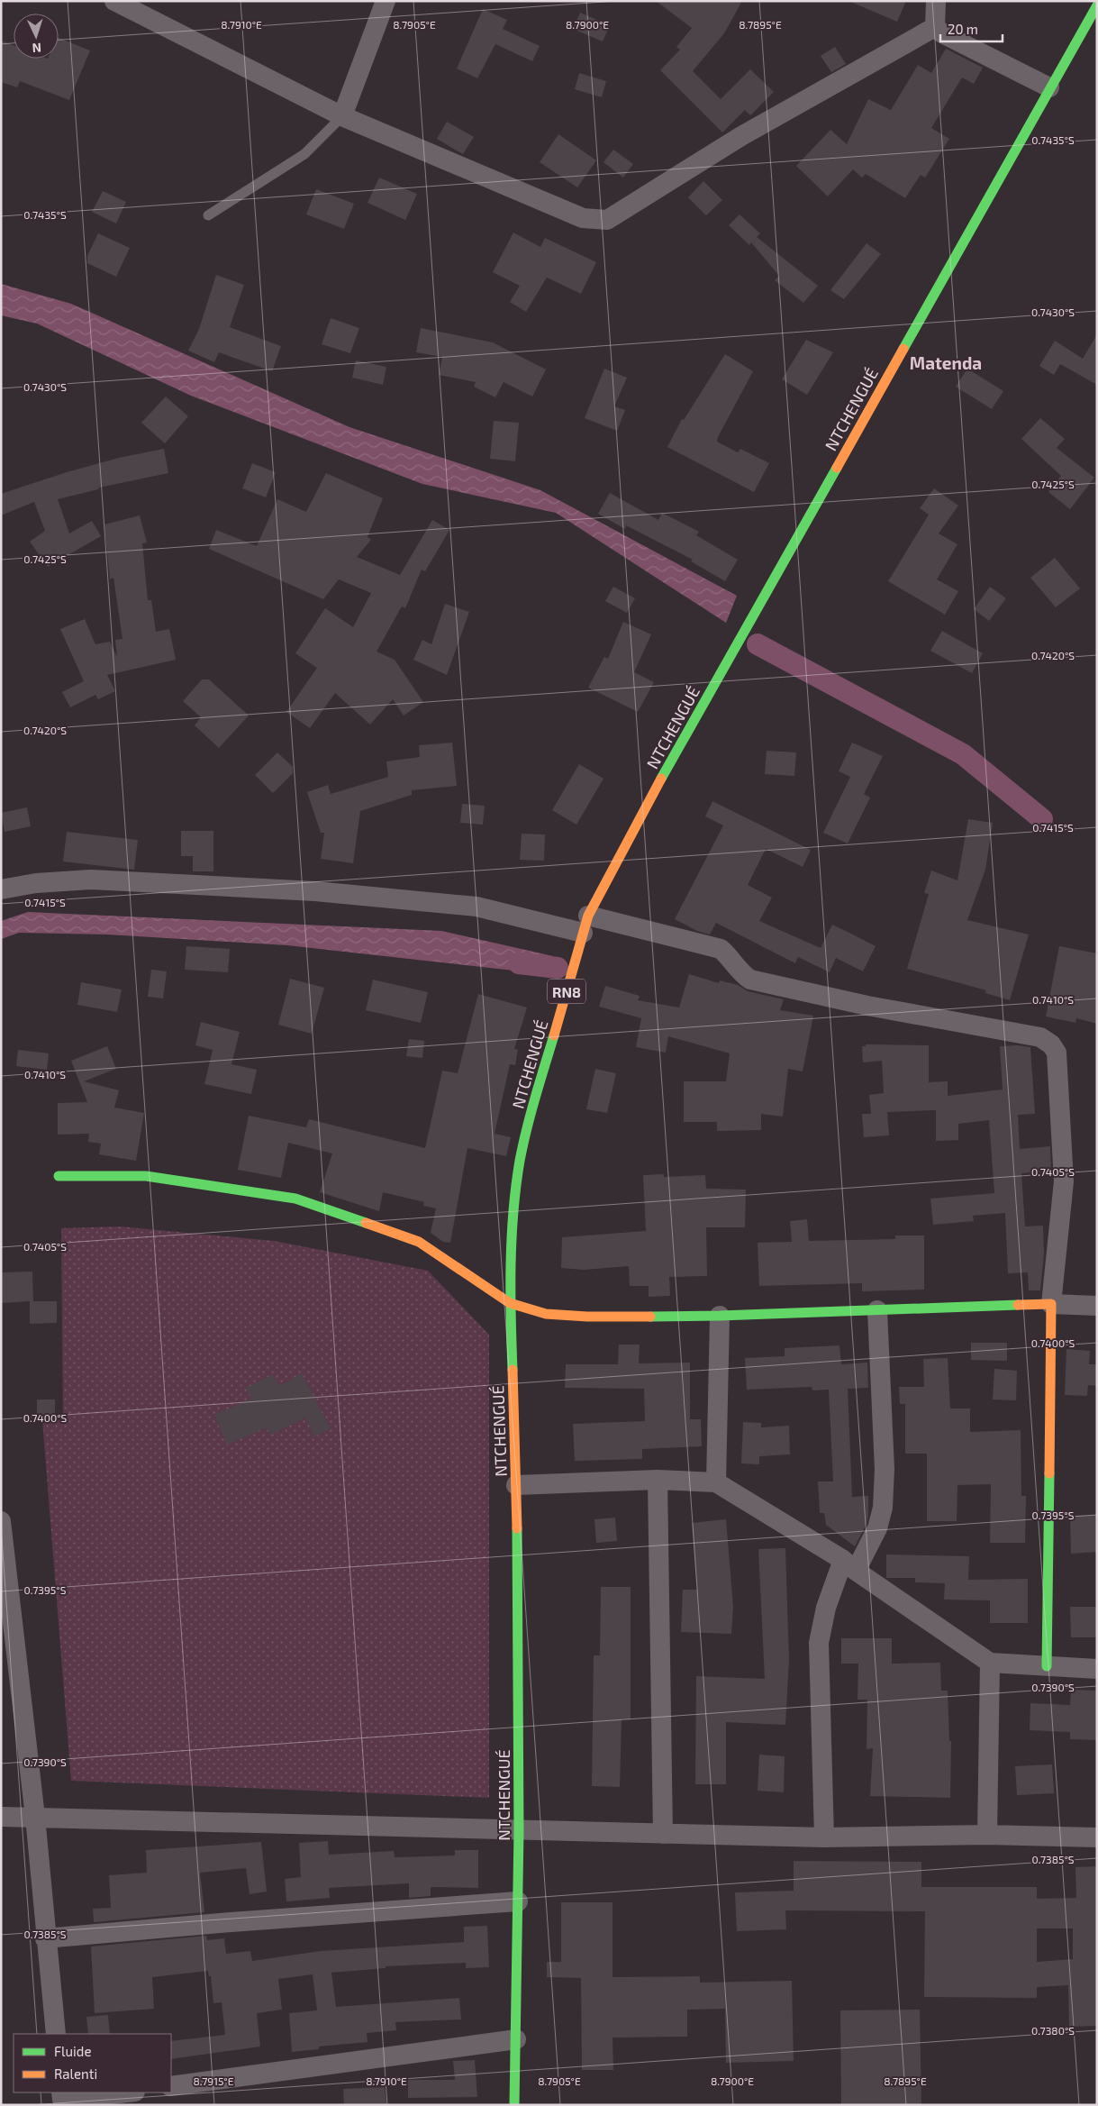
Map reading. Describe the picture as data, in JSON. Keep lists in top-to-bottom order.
{
  "streets": {
    "main road": ["NTCHENGUÉ", "RN8"]
  },
  "districts": ["Matenda"],
  "legend": ["Fluide", "Ralenti"],
  "scale_bar": "20 m",
  "north": "bottom",
  "coordinates": [
    "8.7910°E",
    "8.7905°E",
    "8.7900°E",
    "8.7895°E",
    "0.7435°S",
    "0.7430°S",
    "0.7425°S",
    "0.7420°S",
    "0.7415°S",
    "0.7410°S",
    "0.7405°S",
    "0.7400°S",
    "0.7395°S",
    "0.7390°S",
    "0.7385°S",
    "0.7380°S",
    "8.7915°E"
  ]
}
